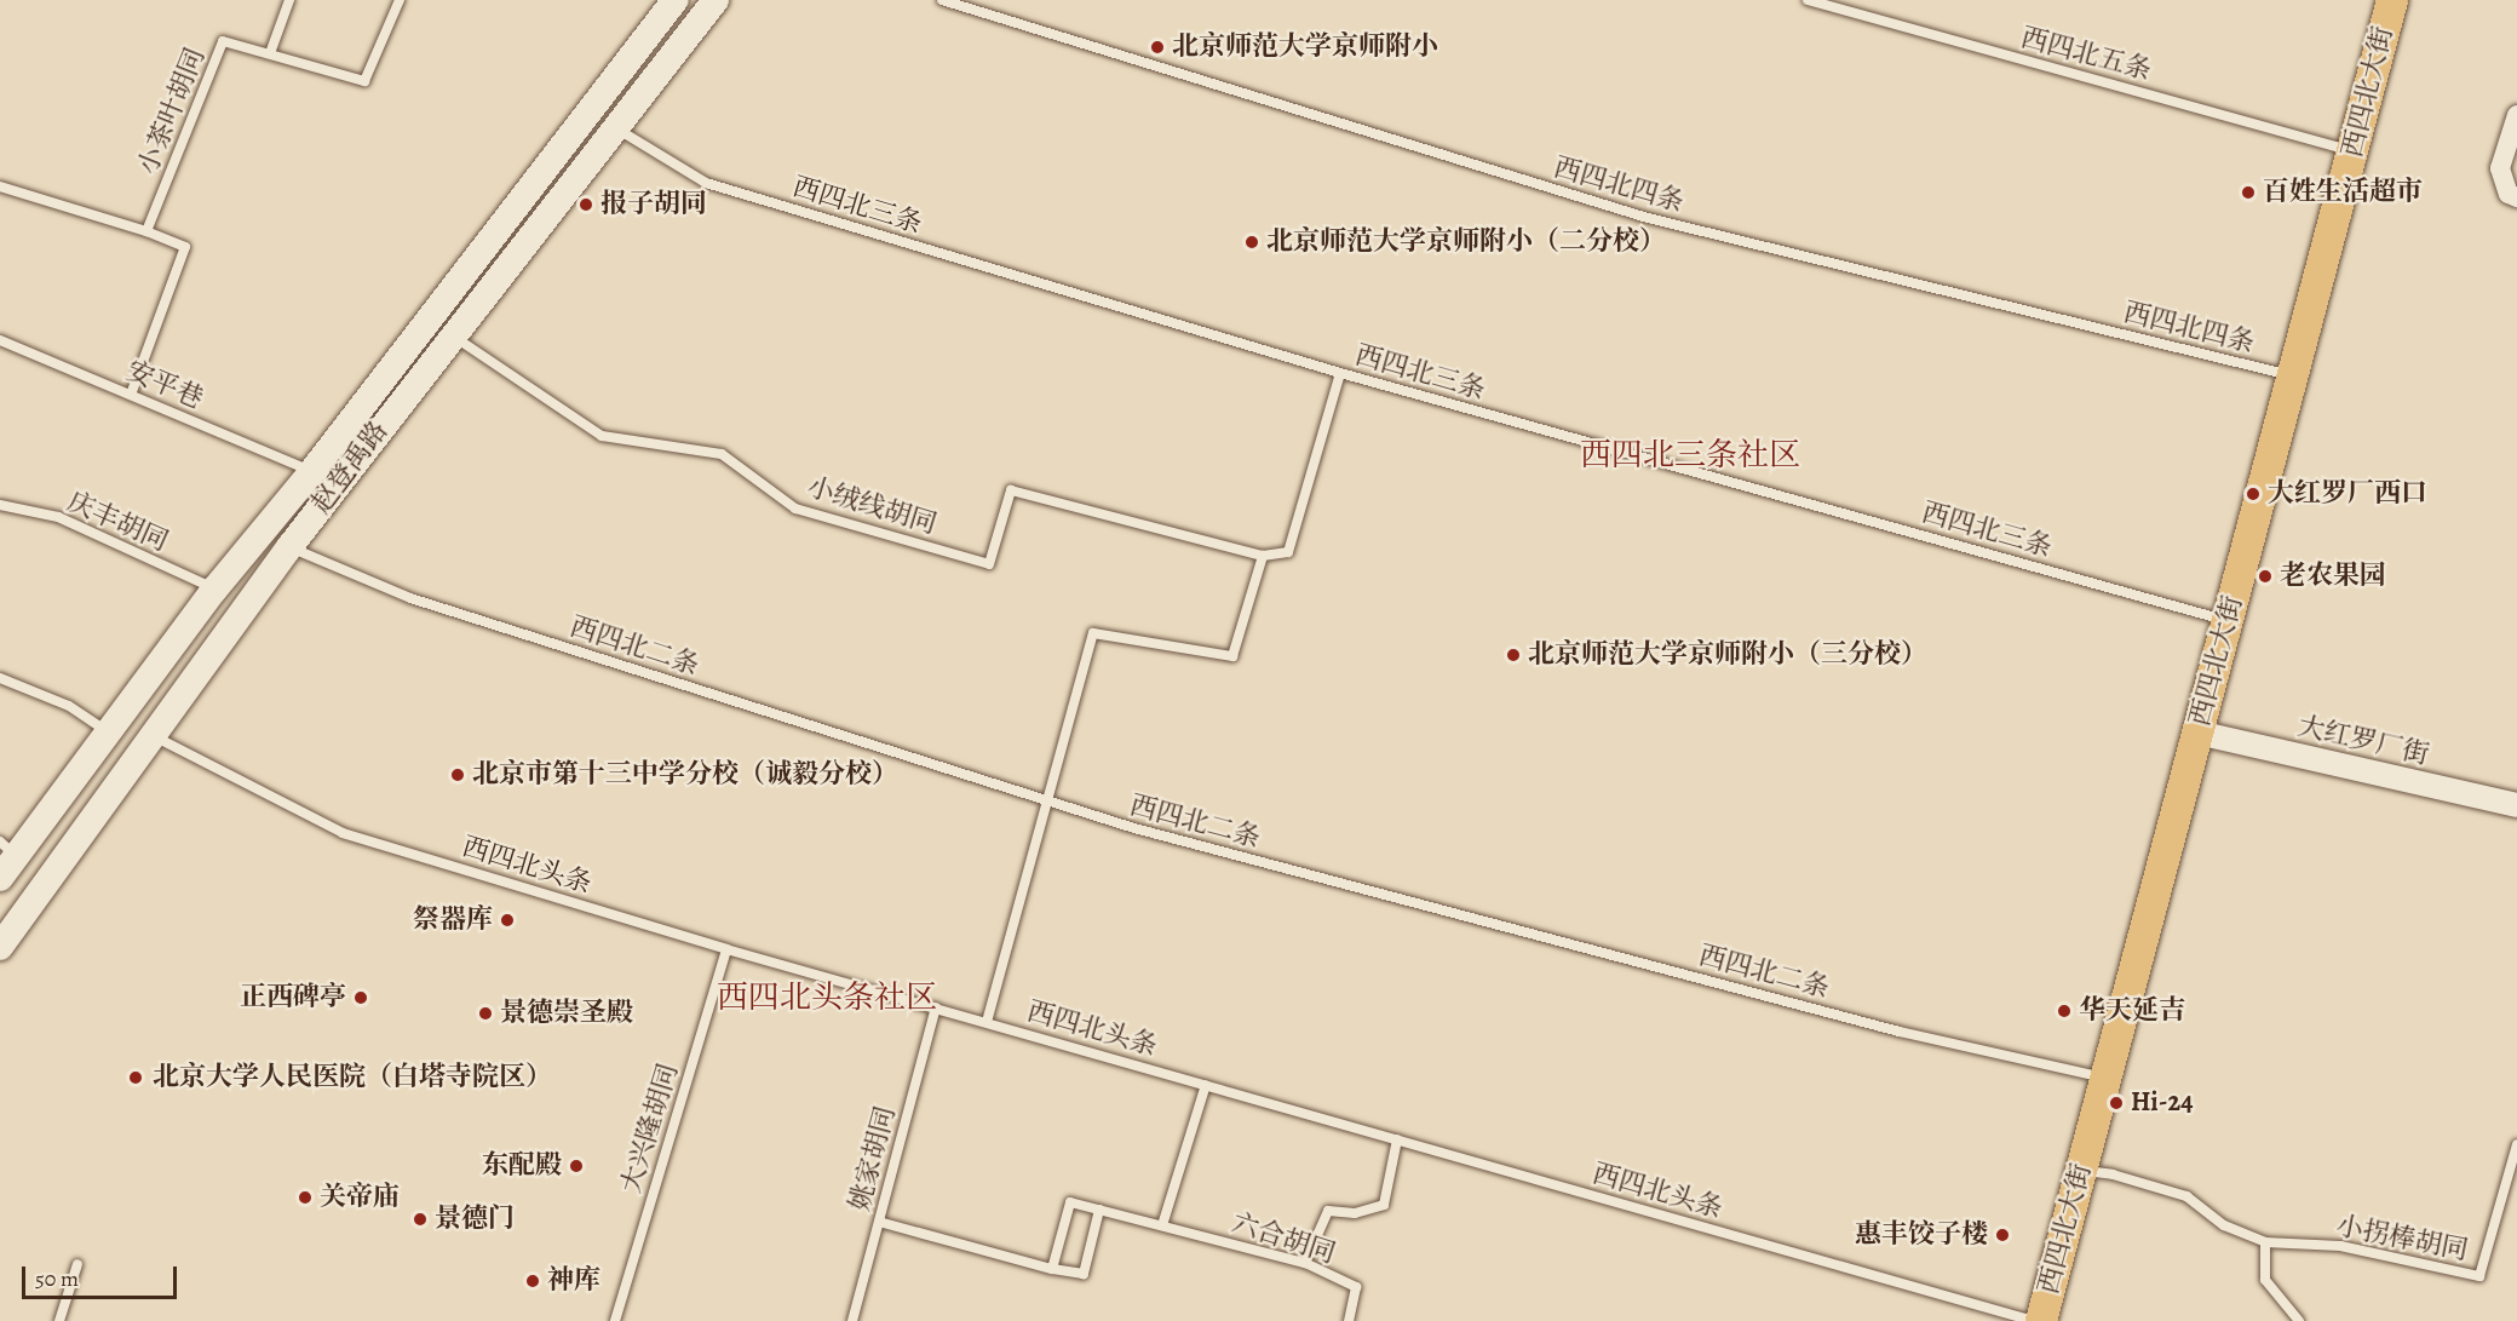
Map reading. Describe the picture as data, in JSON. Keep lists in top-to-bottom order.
{
  "streets": {
    "main road": ["西四北大街", "赵登禹路"],
    "street": ["大红罗厂街"],
    "lane": [
      "西四北五条",
      "小茶叶胡同",
      "西四北四条",
      "西四北三条",
      "安平巷",
      "小绒线胡同",
      "庆丰胡同",
      "西四北二条",
      "西四北头条",
      "大兴隆胡同",
      "姚家胡同",
      "六合胡同",
      "小拐棒胡同"
    ]
  },
  "crossings": [
    ["西四北五条", "西四北大街"],
    ["西四北大街", "西四北四条"],
    ["西四北大街", "西四北三条"],
    ["西四北大街", "西四北二条"],
    ["西四北大街", "大红罗厂街"],
    ["西四北大街", "小拐棒胡同"],
    ["西四北三条", "赵登禹路"],
    ["安平巷", "赵登禹路"],
    ["赵登禹路", "小绒线胡同"],
    ["赵登禹路", "庆丰胡同"],
    ["赵登禹路", "西四北二条"],
    ["赵登禹路", "西四北头条"],
    ["西四北头条", "大兴隆胡同"],
    ["西四北头条", "姚家胡同"]
  ],
  "districts": ["西四北三条社区", "西四北头条社区"],
  "places": [
    "北京师范大学京师附小",
    "百姓生活超市",
    "报子胡同",
    "北京师范大学京师附小（二分校）",
    "大红罗厂西口",
    "老农果园",
    "北京师范大学京师附小（三分校）",
    "北京市第十三中学分校（诚毅分校）",
    "祭器库",
    "正西碑亭",
    "华天延吉",
    "景德崇圣殿",
    "北京大学人民医院（白塔寺院区）",
    "Hi-24",
    "东配殿",
    "关帝庙",
    "景德门",
    "惠丰饺子楼",
    "神库"
  ],
  "scale_bar": "50 m"
}
